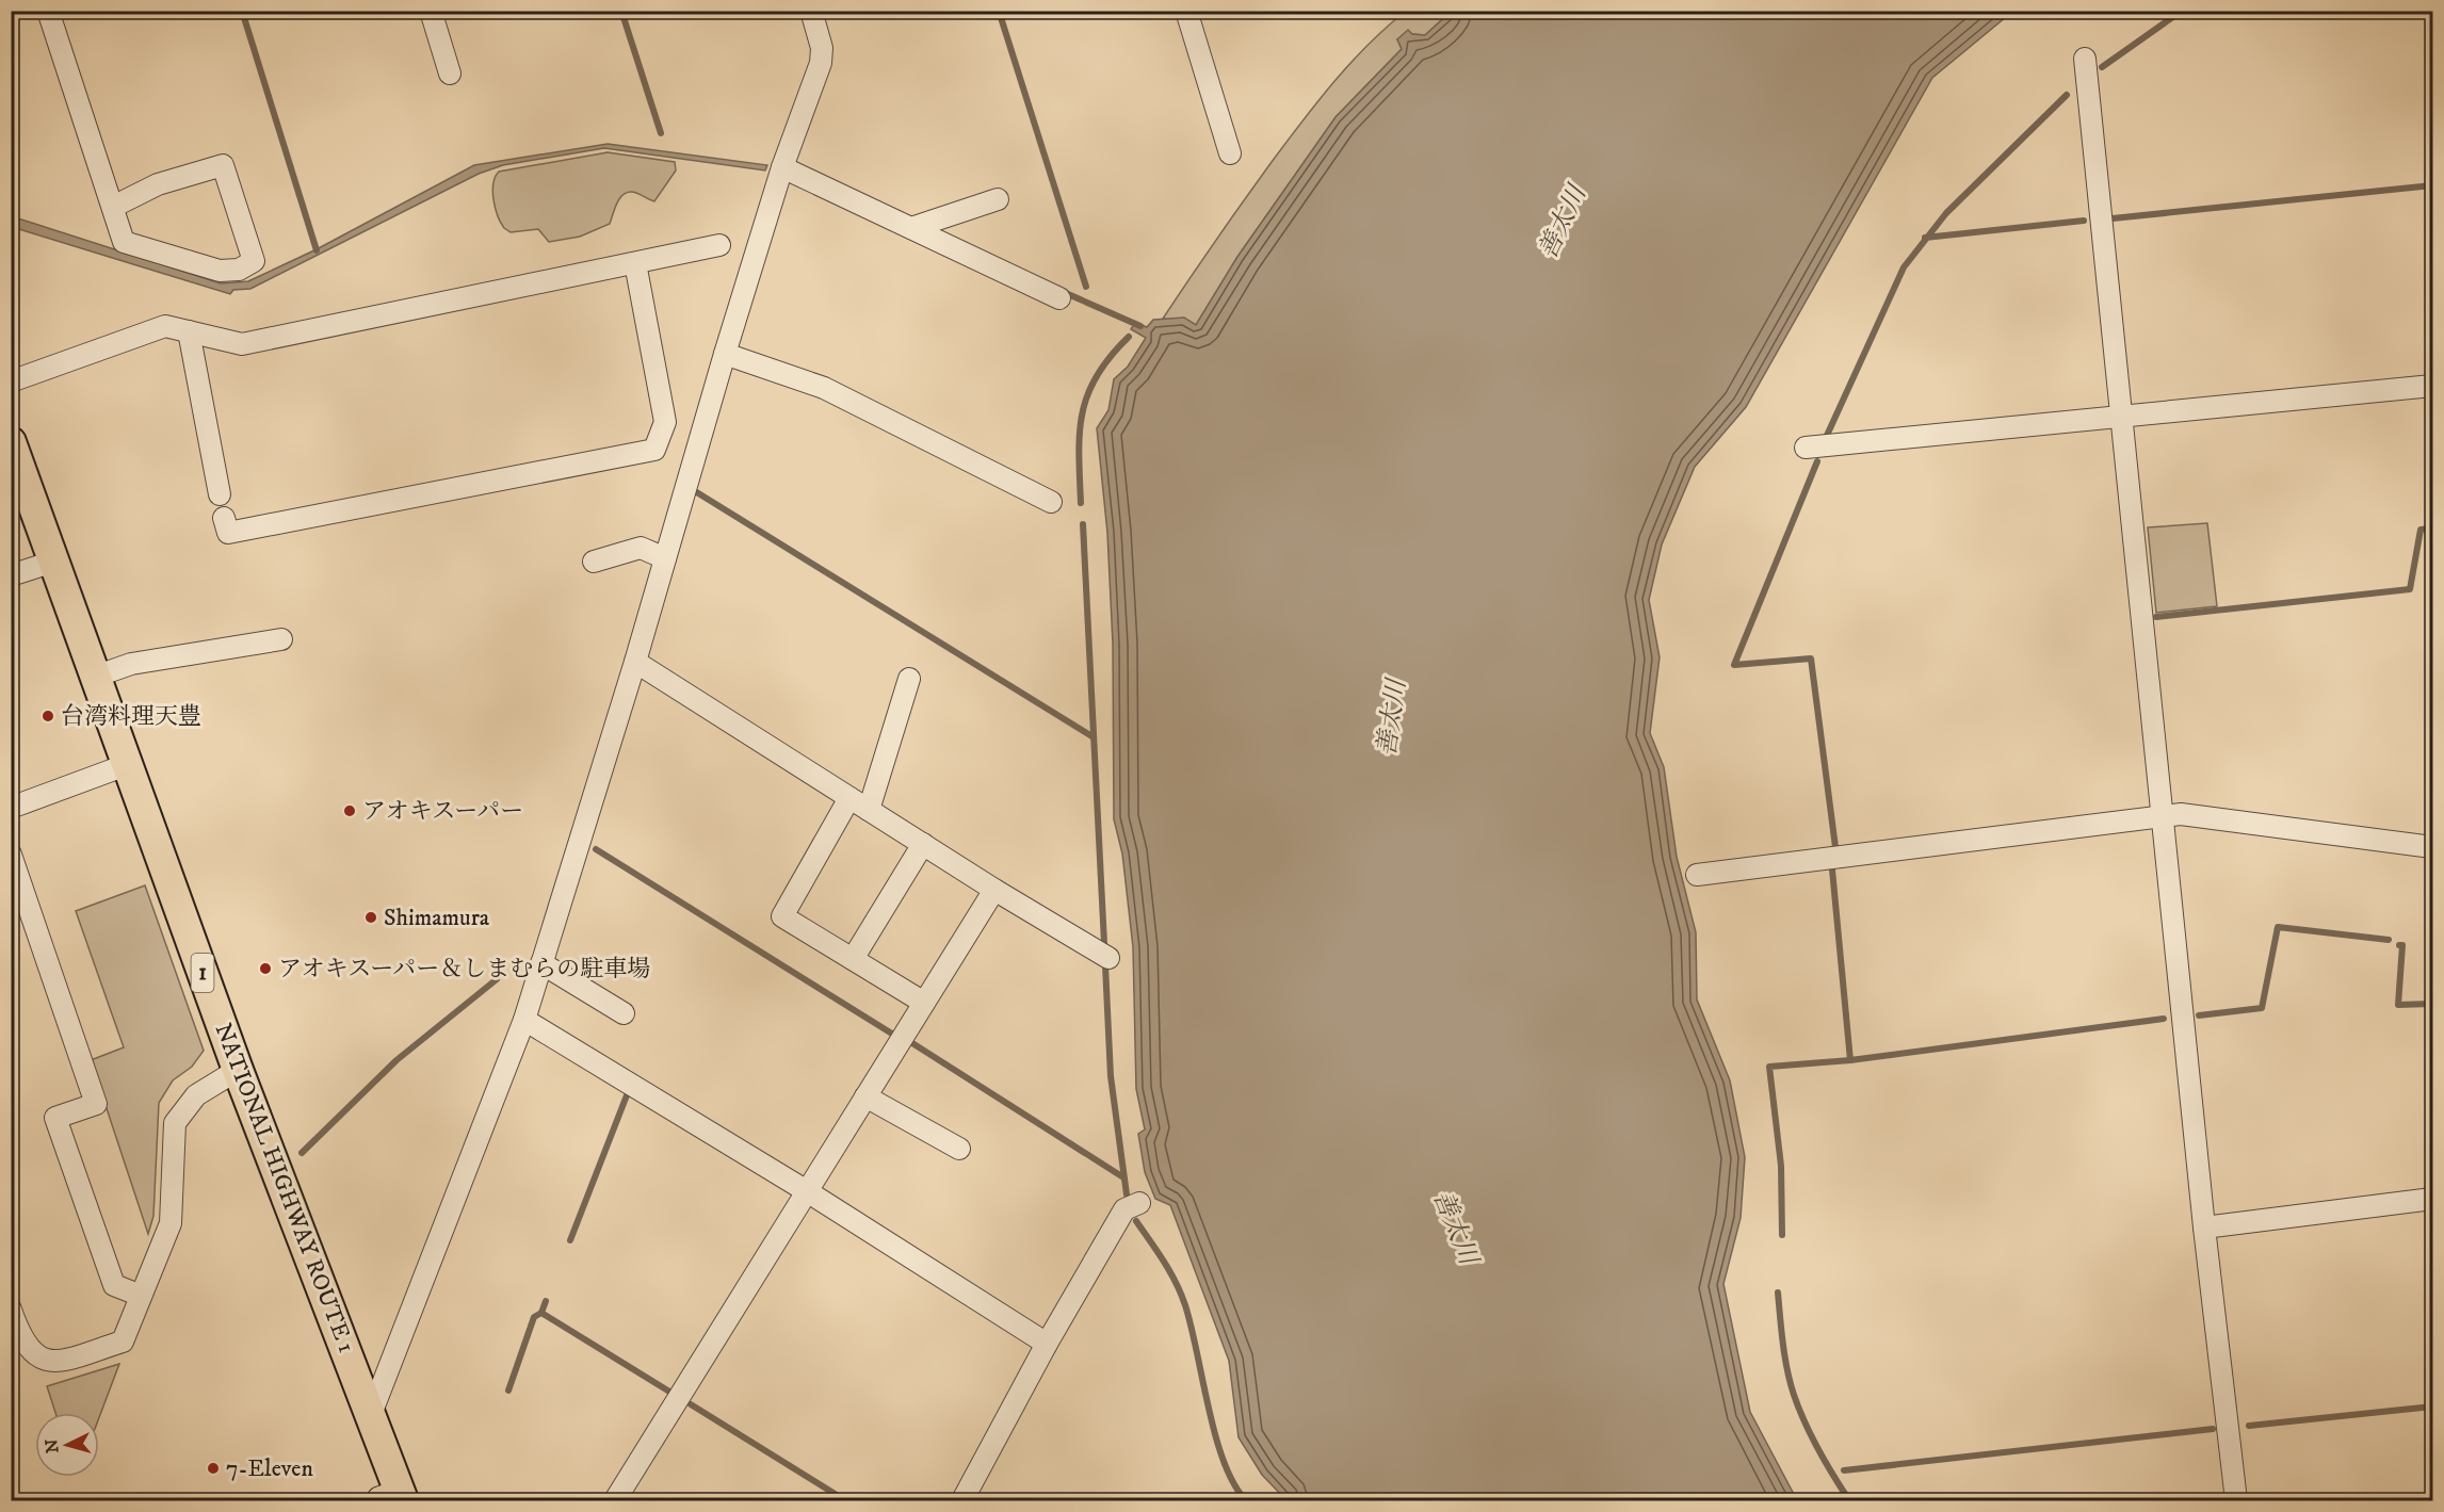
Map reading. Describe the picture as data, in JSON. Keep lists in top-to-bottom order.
{
  "streets": {
    "highway": ["1", "NATIONAL HIGHWAY ROUTE 1"]
  },
  "water": ["善太川"],
  "places": [
    "台湾料理天豊",
    "アオキスーパー",
    "Shimamura",
    "アオキスーパー＆しまむらの駐車場",
    "7-Eleven"
  ],
  "north": "left"
}
